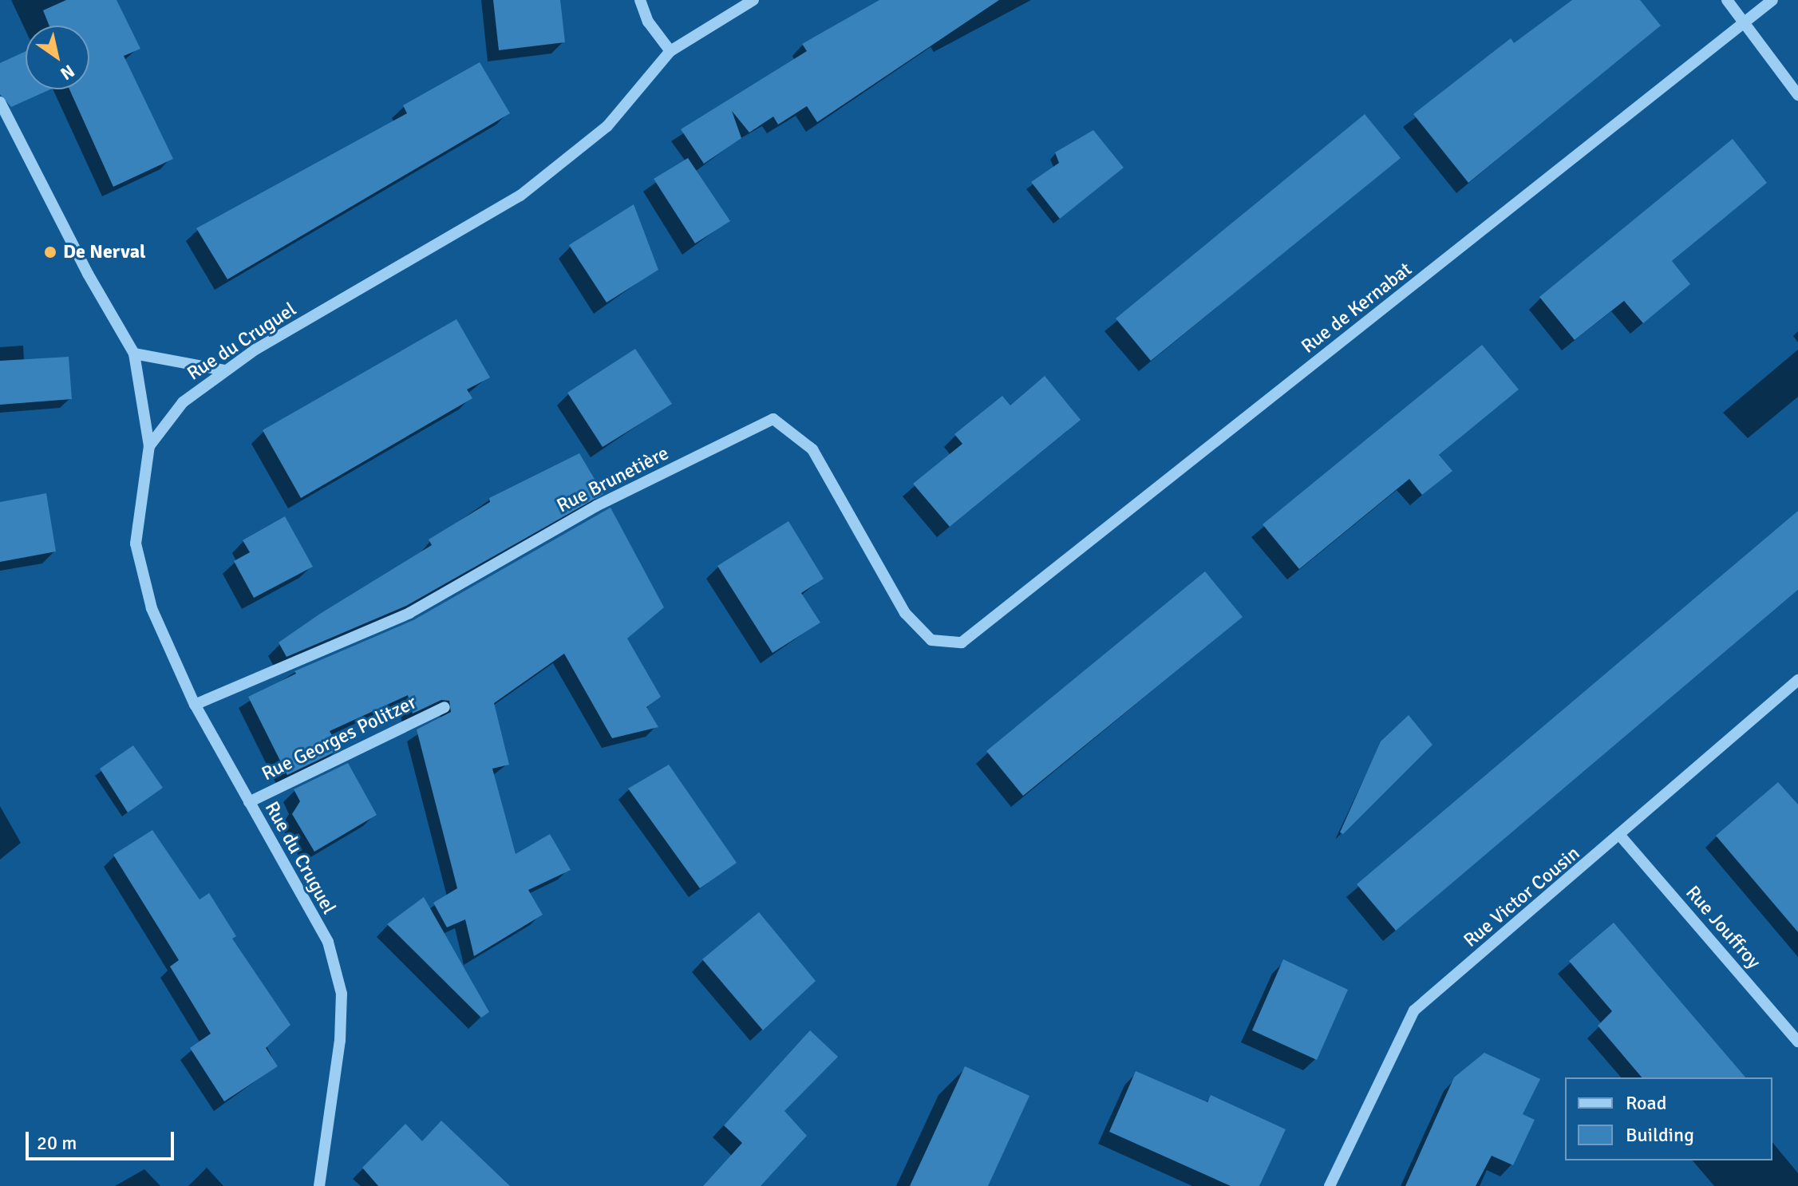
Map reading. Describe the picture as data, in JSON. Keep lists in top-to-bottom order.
{
  "streets": {
    "street": [
      "Rue de Kernabat",
      "Rue du Cruguel",
      "Rue Brunetière",
      "Rue Georges Politzer",
      "Rue Victor Cousin",
      "Rue Jouffroy"
    ]
  },
  "crossings": [
    ["Rue de Kernabat", "Rue Brunetière"],
    ["Rue du Cruguel", "Rue Brunetière"],
    ["Rue du Cruguel", "Rue Georges Politzer"],
    ["Rue Victor Cousin", "Rue Jouffroy"]
  ],
  "places": ["De Nerval"],
  "legend": ["Road", "Building"],
  "scale_bar": "20 m",
  "north": "bottom right"
}
